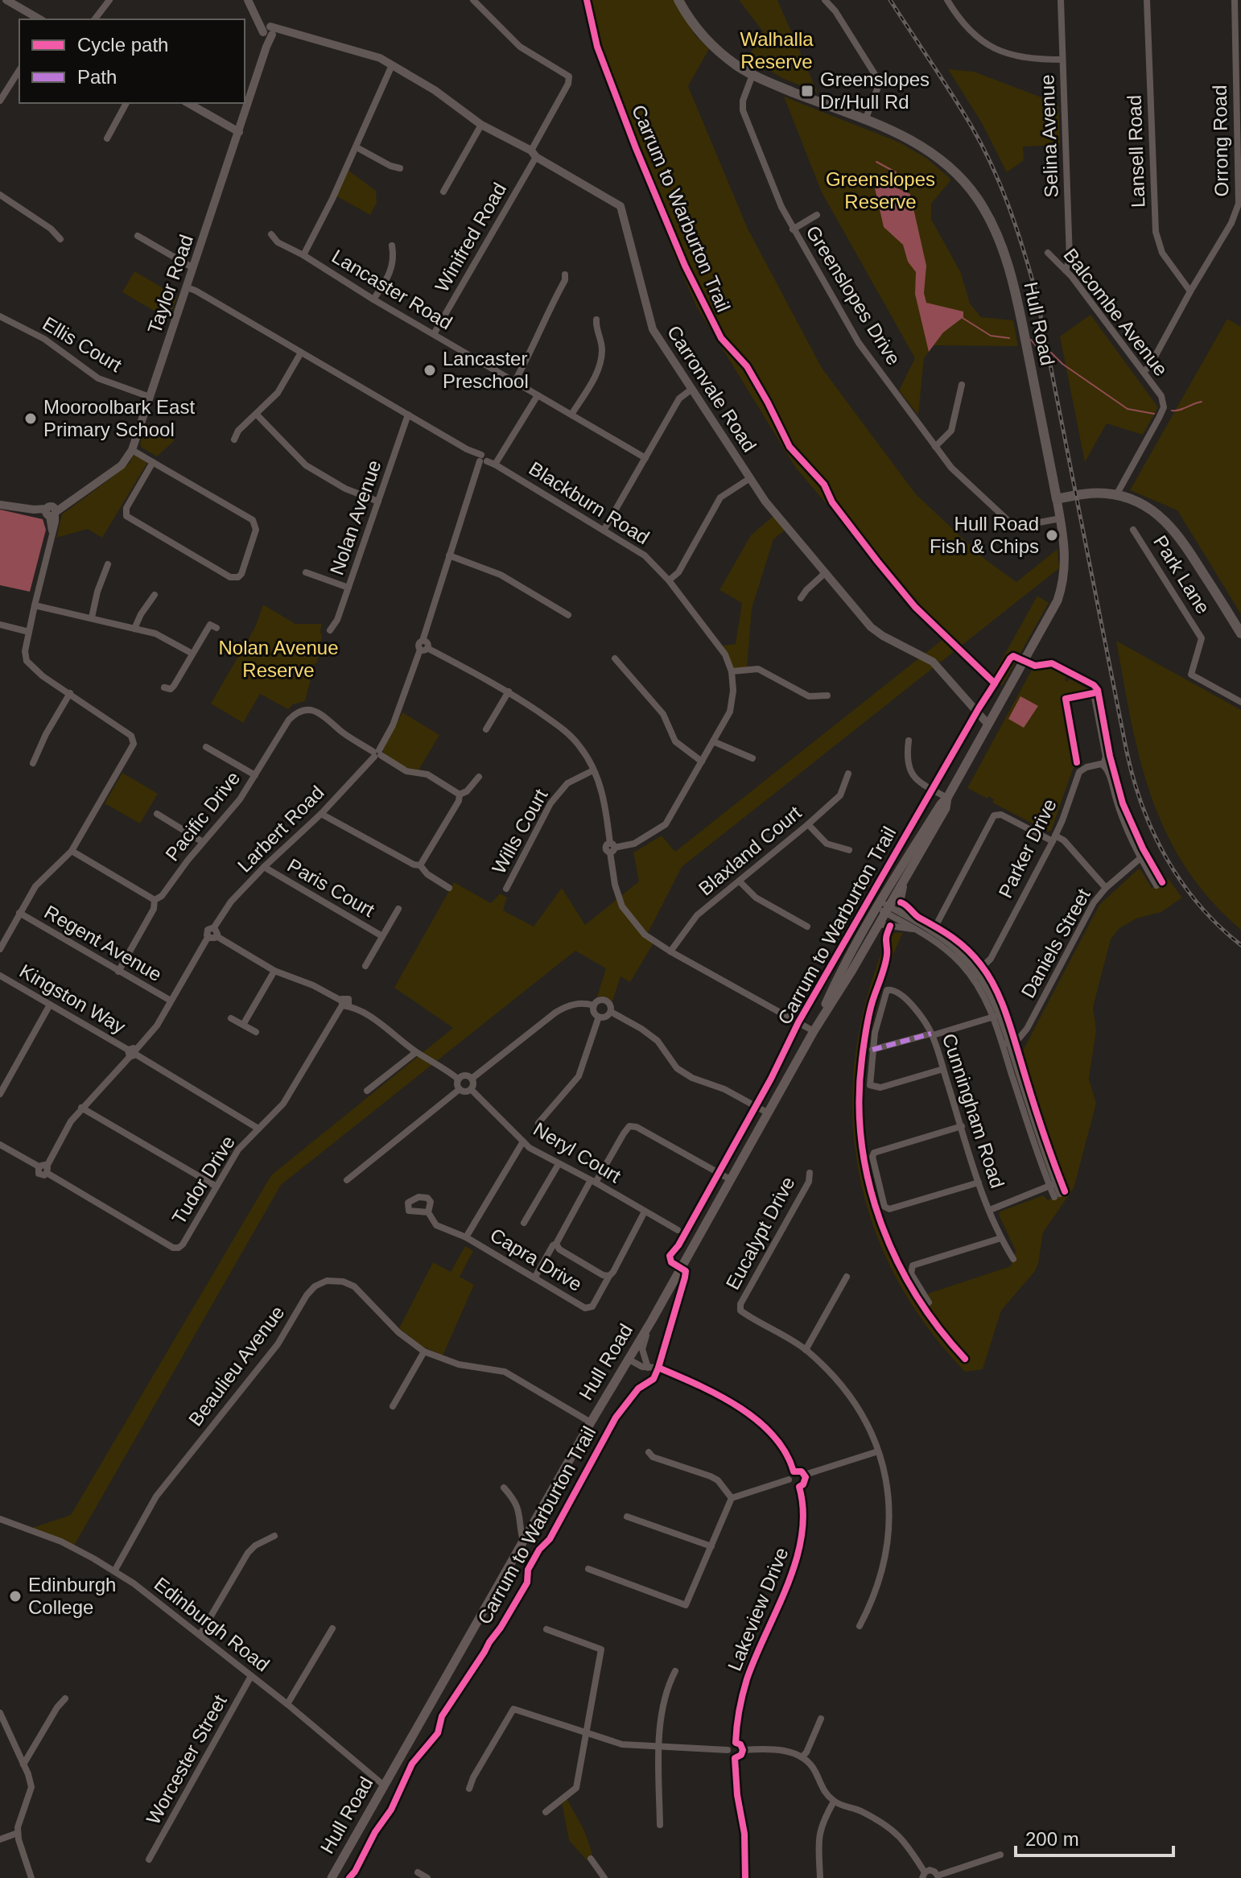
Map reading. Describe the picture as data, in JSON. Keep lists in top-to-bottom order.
{
  "streets": {
    "main road": ["Hull Road"],
    "street": [
      "Selina Avenue",
      "Orrong Road",
      "Lansell Road",
      "Winifred Road",
      "Taylor Road",
      "Lancaster Road",
      "Greenslopes Drive",
      "Balcombe Avenue",
      "Ellis Court",
      "Carronvale Road",
      "Blackburn Road",
      "Nolan Avenue",
      "Park Lane",
      "Pacific Drive",
      "Larbert Road",
      "Wills Court",
      "Parker Drive",
      "Blaxland Court",
      "Paris Court",
      "Regent Avenue",
      "Daniels Street",
      "Kingston Way",
      "Cunningham Road",
      "Neryl Court",
      "Tudor Drive",
      "Eucalypt Drive",
      "Capra Drive",
      "Beaulieu Avenue",
      "Lakeview Drive",
      "Edinburgh Road",
      "Worcester Street"
    ],
    "cycle path": ["Carrum to Warburton Trail"]
  },
  "crossings": [
    ["Selina Avenue", "Balcombe Avenue"],
    ["Orrong Road", "Lansell Road"],
    ["Orrong Road", "Balcombe Avenue"],
    ["Winifred Road", "Lancaster Road"],
    ["Winifred Road", "Carronvale Road"],
    ["Taylor Road", "Ellis Court"],
    ["Taylor Road", "Carronvale Road"],
    ["Taylor Road", "Blackburn Road"],
    ["Lancaster Road", "Carronvale Road"],
    ["Greenslopes Drive", "Hull Road"],
    ["Hull Road", "Carronvale Road"],
    ["Hull Road", "Beaulieu Avenue"],
    ["Hull Road", "Edinburgh Road"],
    ["Blackburn Road", "Nolan Avenue"],
    ["Pacific Drive", "Larbert Road"],
    ["Larbert Road", "Paris Court"],
    ["Kingston Way", "Tudor Drive"],
    ["Beaulieu Avenue", "Edinburgh Road"],
    ["Edinburgh Road", "Worcester Street"]
  ],
  "parks": ["Walhalla Reserve", "Greenslopes Reserve", "Nolan Avenue Reserve"],
  "places": {
    "transit": ["Greenslopes Dr/Hull Rd"],
    "other": [
      "Lancaster Preschool",
      "Mooroolbark East Primary School",
      "Hull Road Fish & Chips",
      "Edinburgh College"
    ]
  },
  "legend": ["Cycle path", "Path"],
  "scale_bar": "200 m"
}
